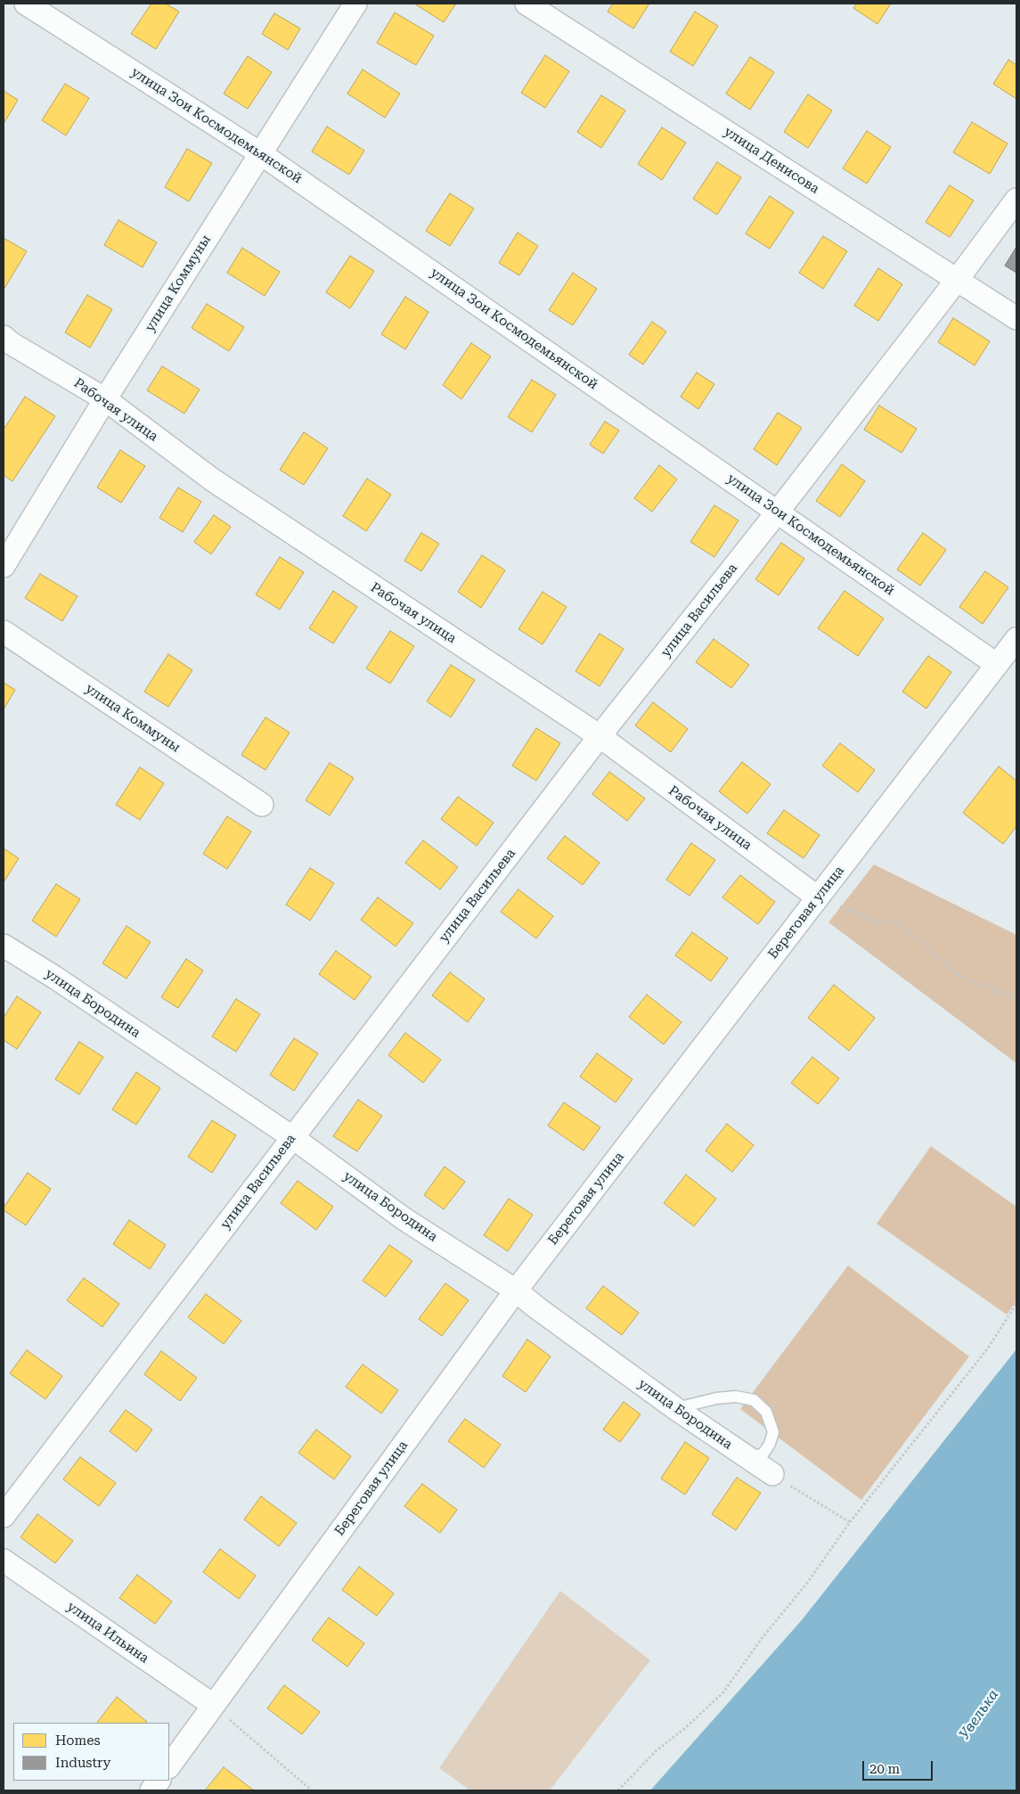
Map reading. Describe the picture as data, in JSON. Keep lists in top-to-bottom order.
{
  "streets": {
    "street": [
      "улица Зои Космодемьянской",
      "улица Денисова",
      "улица Коммуны",
      "Рабочая улица",
      "улица Васильева",
      "Береговая улица",
      "улица Бородина",
      "улица Ильина"
    ]
  },
  "crossings": [
    ["улица Зои Космодемьянской", "улица Коммуны"],
    ["улица Зои Космодемьянской", "улица Васильева"],
    ["улица Зои Космодемьянской", "Береговая улица"],
    ["улица Денисова", "улица Васильева"],
    ["улица Коммуны", "Рабочая улица"],
    ["Рабочая улица", "улица Васильева"],
    ["Рабочая улица", "Береговая улица"],
    ["улица Васильева", "улица Бородина"],
    ["Береговая улица", "улица Бородина"],
    ["Береговая улица", "улица Ильина"]
  ],
  "water": ["Увелька"],
  "legend": ["Homes", "Industry"],
  "scale_bar": "20 m"
}
